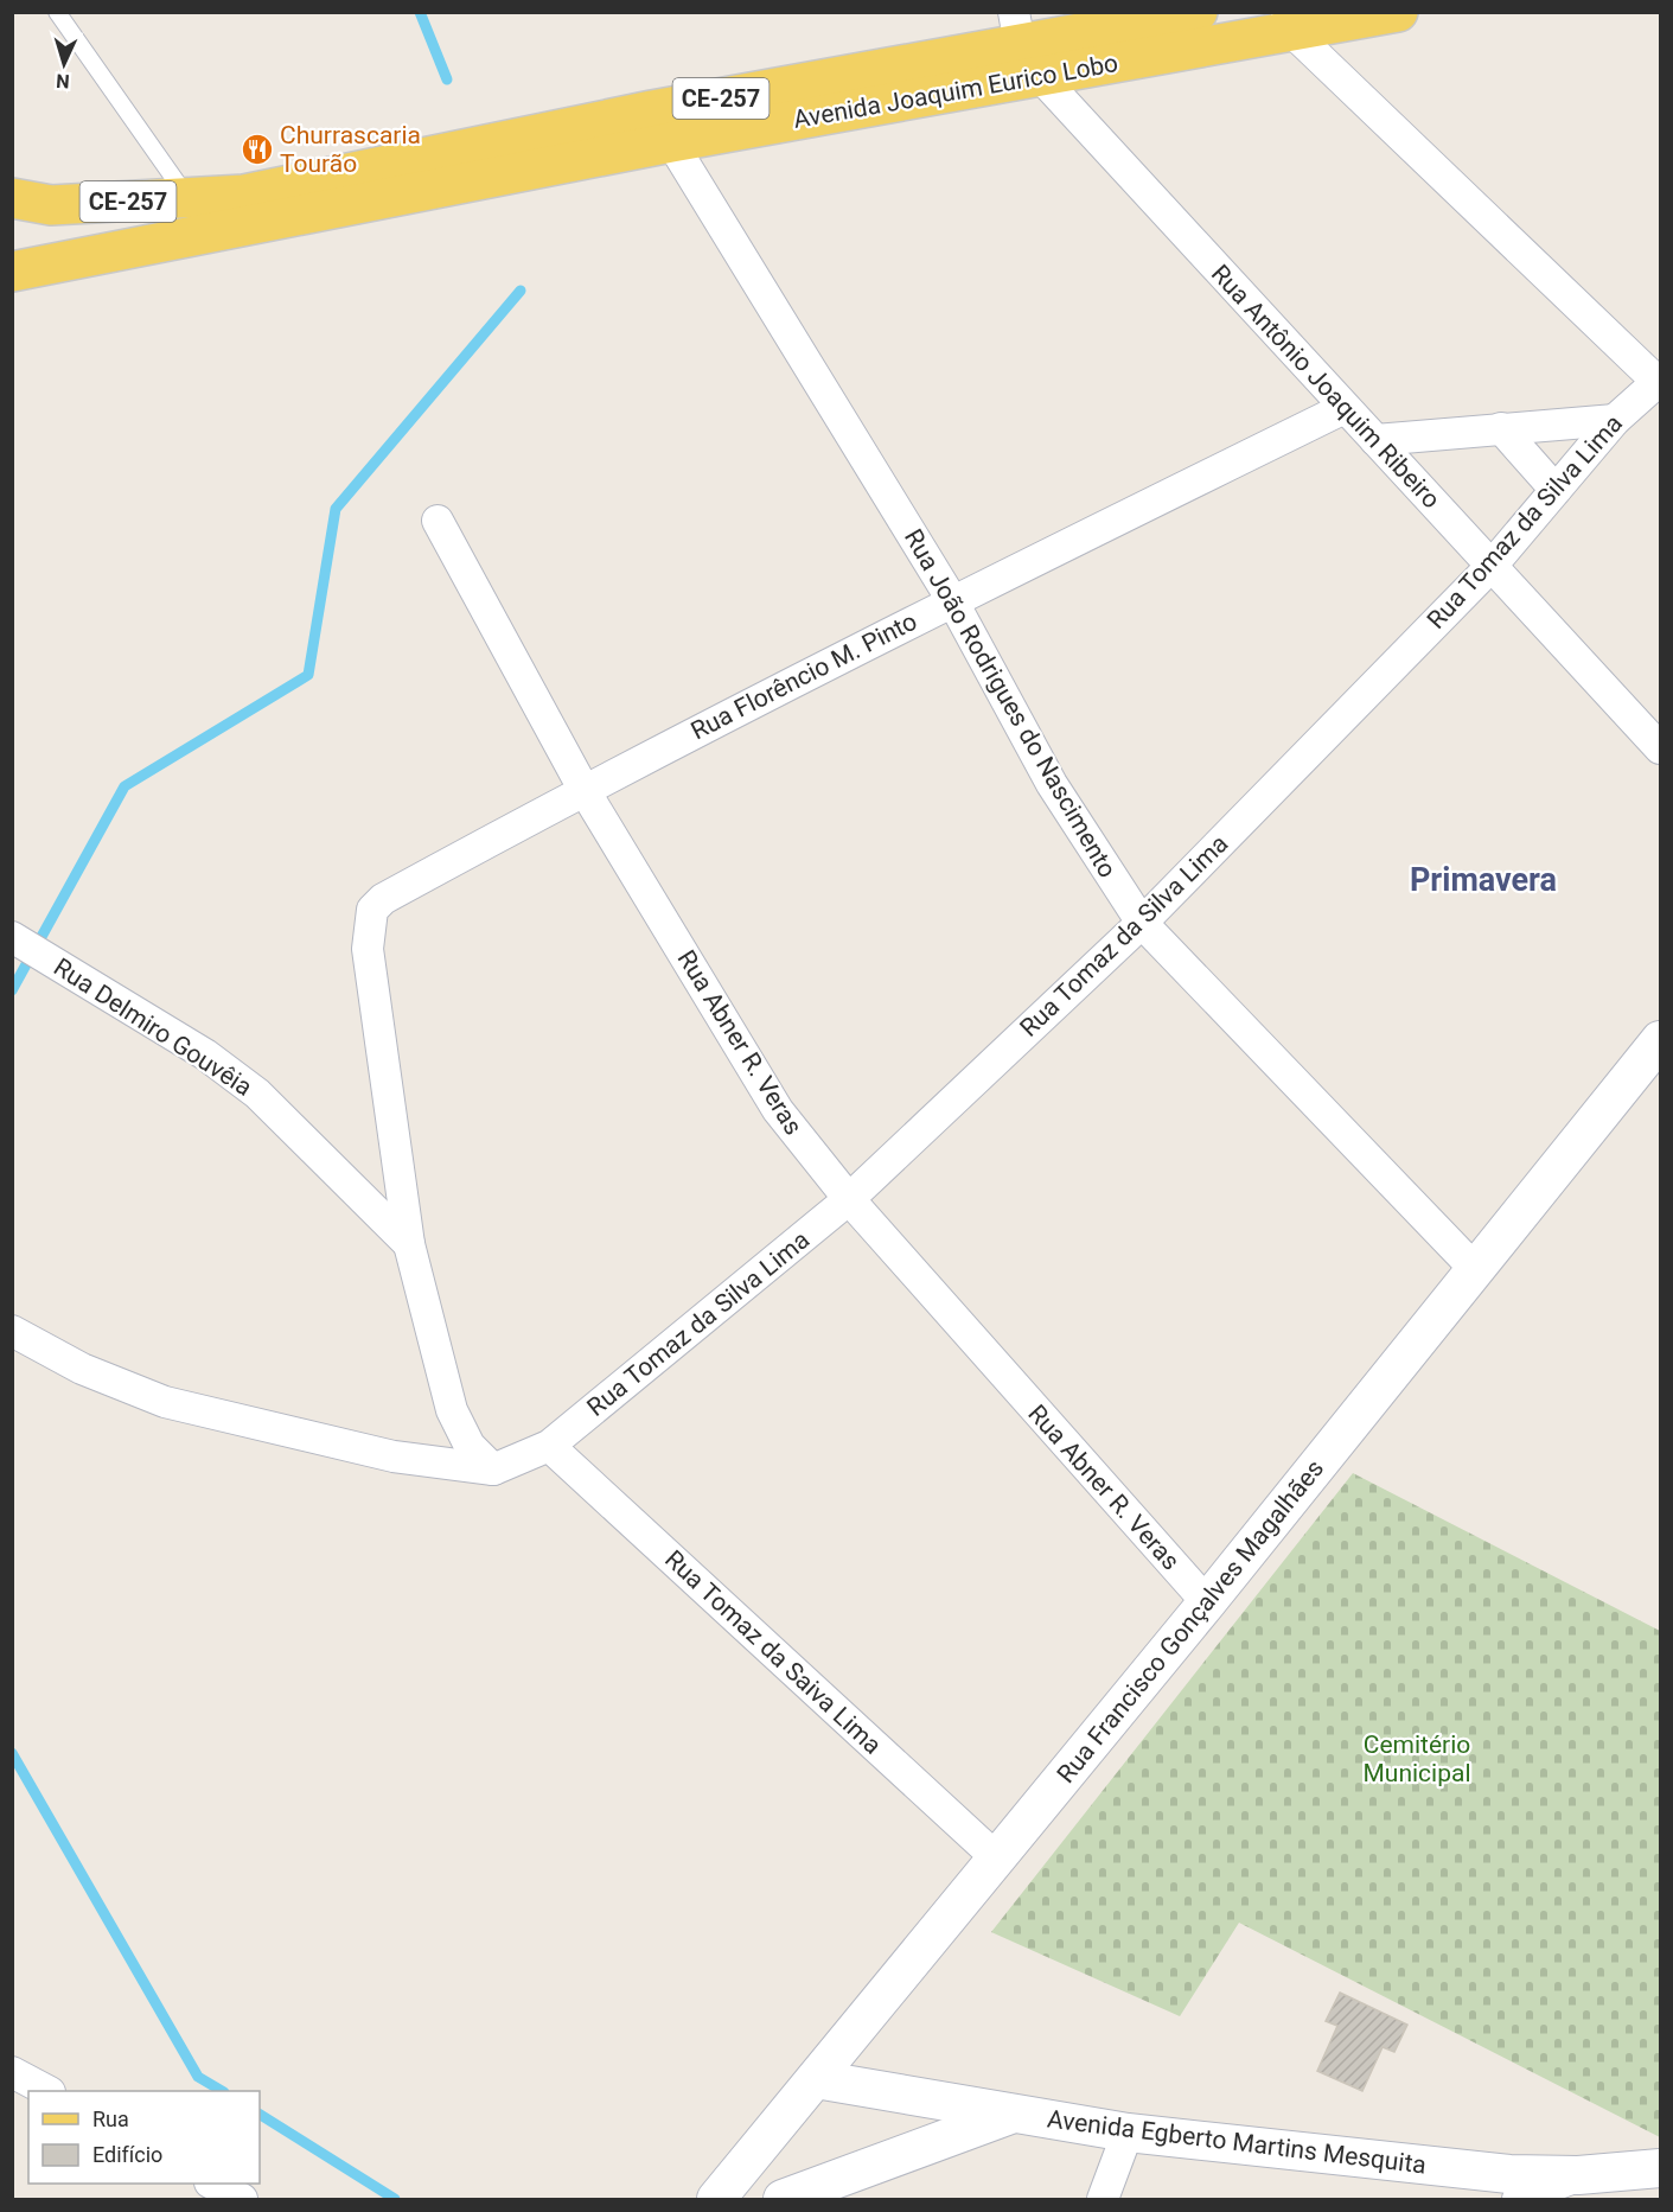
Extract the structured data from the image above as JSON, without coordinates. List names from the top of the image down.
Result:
{
  "streets": {
    "main road": ["Avenida Joaquim Eurico Lobo", "CE-257"],
    "street": [
      "Rua Antônio Joaquim Ribeiro",
      "Rua Tomaz da Silva Lima",
      "Rua Florêncio M. Pinto",
      "Rua João Rodrigues do Nascimento",
      "Rua Delmiro Gouvêia",
      "Rua Abner R. Veras",
      "Rua Francisco Gonçalves Magalhães",
      "Rua Tomaz da Saiva Lima",
      "Avenida Egberto Martins Mesquita"
    ]
  },
  "crossings": [
    ["Avenida Joaquim Eurico Lobo", "Rua Antônio Joaquim Ribeiro"],
    ["Avenida Joaquim Eurico Lobo", "Rua João Rodrigues do Nascimento"],
    ["Rua Antônio Joaquim Ribeiro", "Rua Tomaz da Silva Lima"],
    ["Rua Antônio Joaquim Ribeiro", "Rua Florêncio M. Pinto"],
    ["Rua Tomaz da Silva Lima", "Rua João Rodrigues do Nascimento"],
    ["Rua Tomaz da Silva Lima", "Rua Abner R. Veras"],
    ["Rua Tomaz da Silva Lima", "Rua Tomaz da Saiva Lima"],
    ["Rua Florêncio M. Pinto", "Rua João Rodrigues do Nascimento"],
    ["Rua Florêncio M. Pinto", "Rua Delmiro Gouvêia"],
    ["Rua Florêncio M. Pinto", "Rua Abner R. Veras"],
    ["Rua João Rodrigues do Nascimento", "Rua Francisco Gonçalves Magalhães"],
    ["Rua Abner R. Veras", "Rua Francisco Gonçalves Magalhães"],
    ["Rua Francisco Gonçalves Magalhães", "Rua Tomaz da Saiva Lima"],
    ["Rua Francisco Gonçalves Magalhães", "Avenida Egberto Martins Mesquita"]
  ],
  "districts": ["Primavera"],
  "parks": ["Cemitério Municipal"],
  "places": {
    "restaurant": ["Churrascaria Tourão"]
  },
  "legend": ["Rua", "Edifício"],
  "north": "bottom"
}
